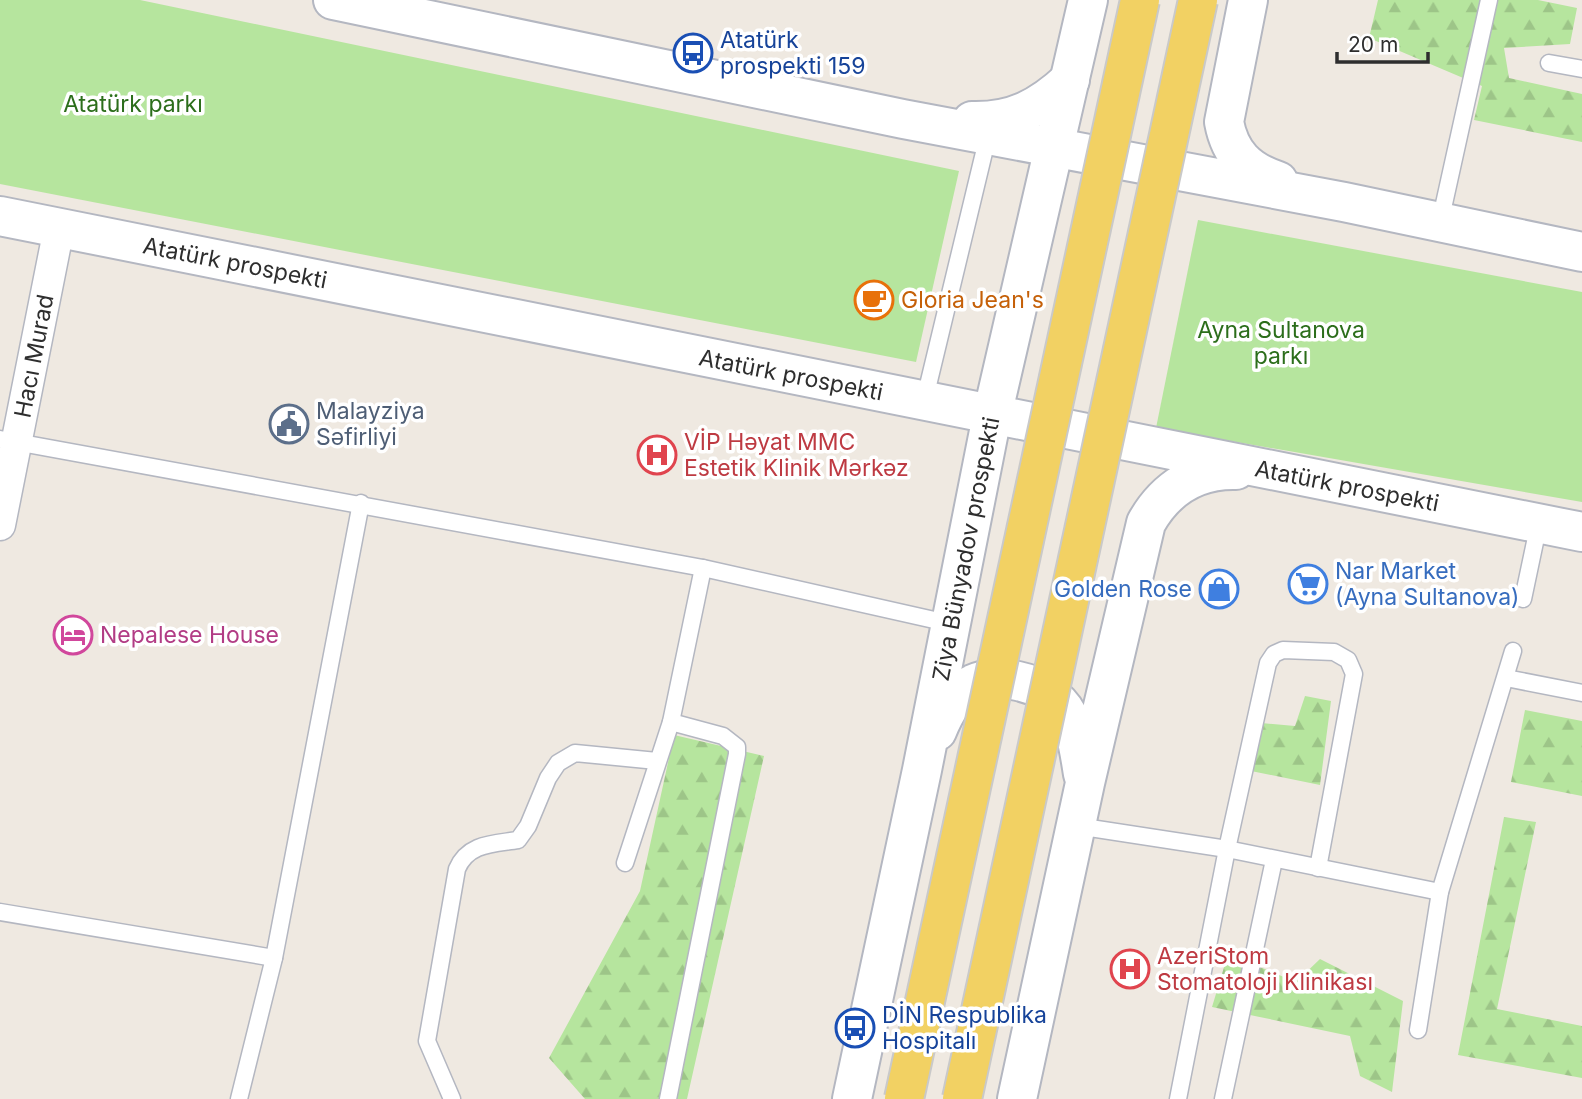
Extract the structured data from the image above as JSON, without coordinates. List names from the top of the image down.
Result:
{
  "streets": {
    "main road": ["Atatürk prospekti", "Ziya Bünyadov prospekti"],
    "street": ["Hacı Murad"]
  },
  "crossings": [
    ["Atatürk prospekti", "Hacı Murad"],
    ["Atatürk prospekti", "Ziya Bünyadov prospekti"]
  ],
  "parks": ["Atatürk parkı", "Ayna Sultanova parkı"],
  "places": {
    "bus stop": ["Atatürk prospekti 159", "DİN Respublika Hospitalı"],
    "cafe": ["Gloria Jean's"],
    "public building": ["Malayziya Səfirliyi"],
    "hospital": ["VİP Həyat MMC Estetik Klinik Mərkəz", "AzeriStom Stomatoloji Klinikası"],
    "supermarket": ["Nar Market (Ayna Sultanova)"],
    "shop": ["Golden Rose"],
    "hotel": ["Nepalese House"]
  },
  "scale_bar": "20 m"
}
